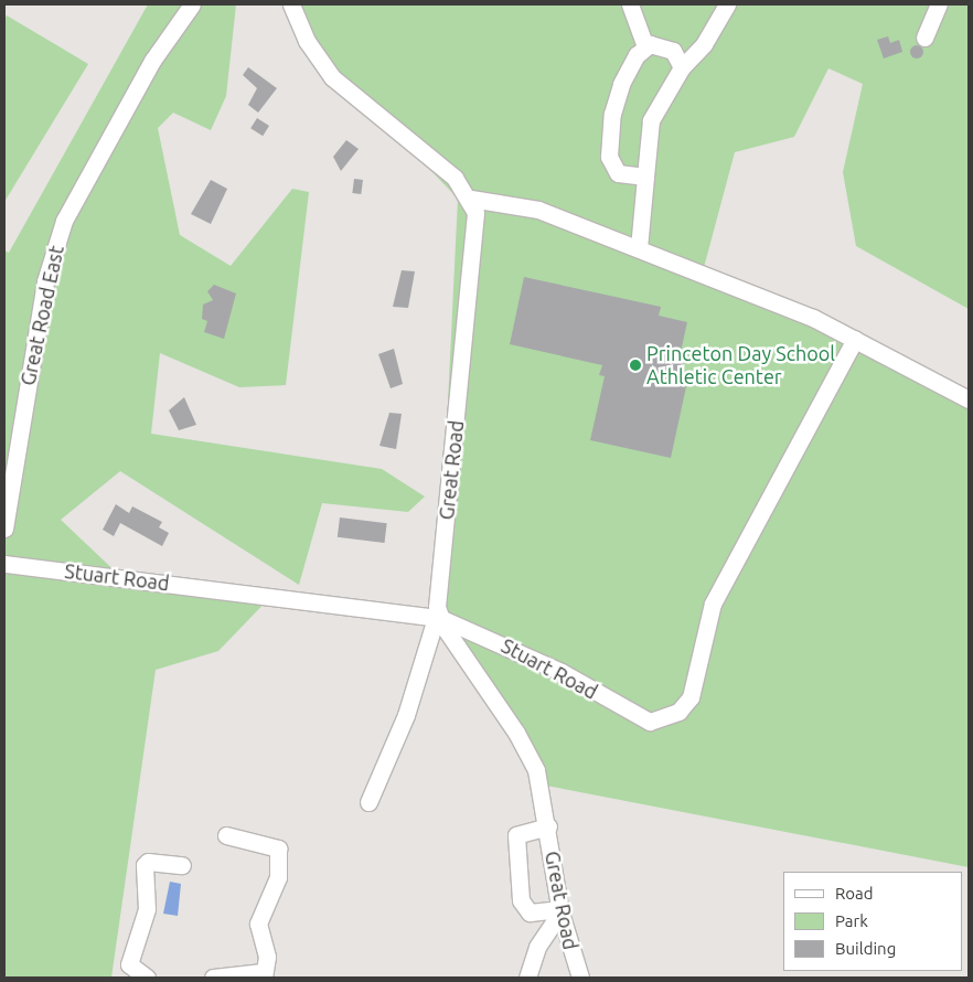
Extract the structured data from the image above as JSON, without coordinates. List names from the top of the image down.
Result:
{
  "streets": {
    "street": ["Great Road East", "Great Road", "Stuart Road"]
  },
  "crossings": [
    ["Great Road", "Stuart Road"]
  ],
  "places": ["Princeton Day School Athletic Center"],
  "legend": ["Road", "Park", "Building"]
}
